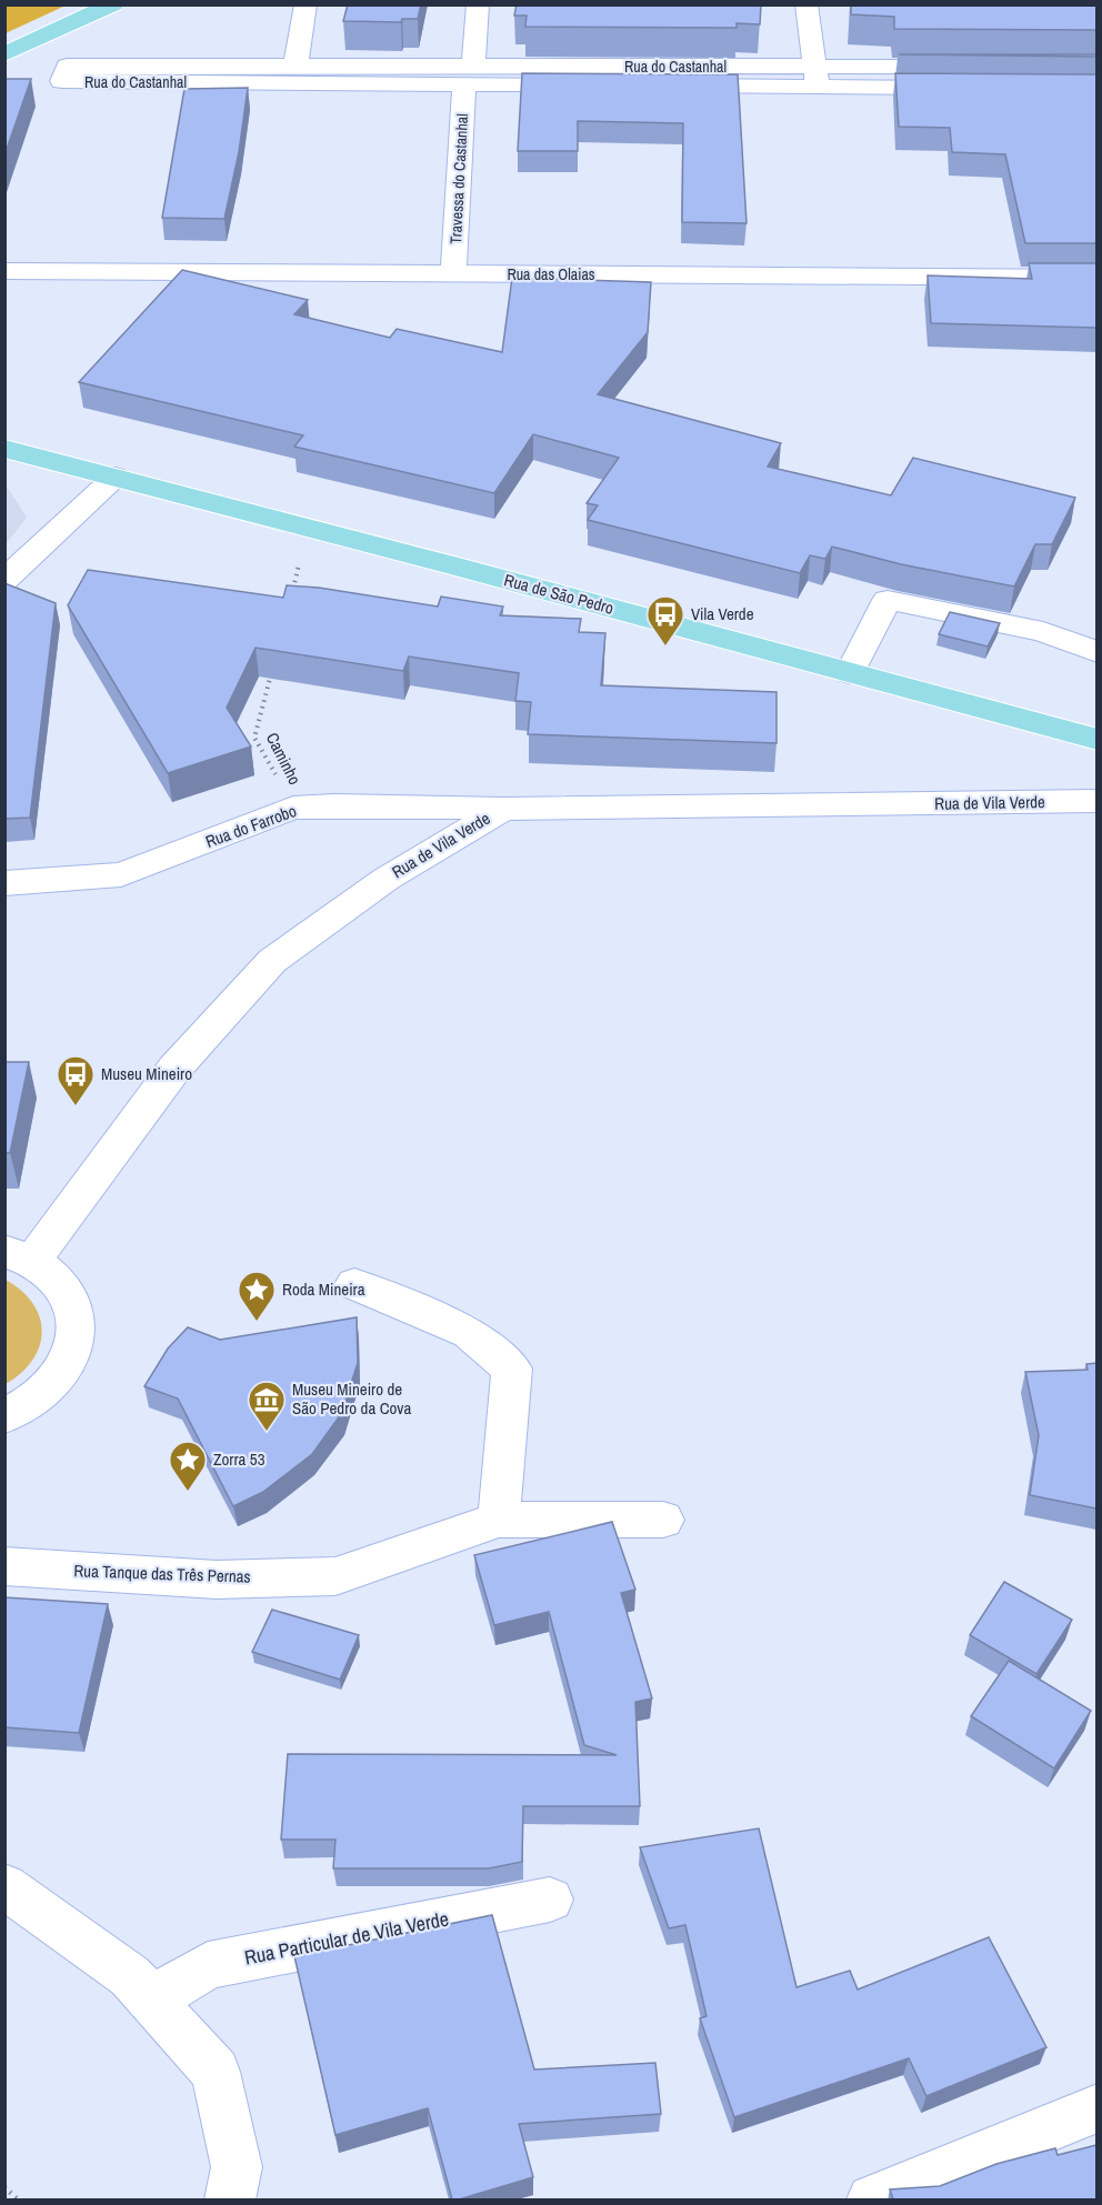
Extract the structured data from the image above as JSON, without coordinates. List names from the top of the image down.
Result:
{
  "streets": {
    "main road": ["Rua de São Pedro"],
    "street": [
      "Rua do Castanhal",
      "Travessa do Castanhal",
      "Rua das Olaias",
      "Rua de Vila Verde",
      "Rua do Farrobo",
      "Rua Tanque das Três Pernas",
      "Rua Particular de Vila Verde"
    ],
    "path": ["Caminho"]
  },
  "crossings": [
    ["Rua do Castanhal", "Travessa do Castanhal"],
    ["Travessa do Castanhal", "Rua das Olaias"],
    ["Caminho", "Rua do Farrobo"],
    ["Rua de Vila Verde", "Rua do Farrobo"]
  ],
  "places": {
    "bus stop": ["Vila Verde", "Museu Mineiro"],
    "place": ["Roda Mineira", "Zorra 53"],
    "museum": ["Museu Mineiro de São Pedro da Cova"]
  }
}
